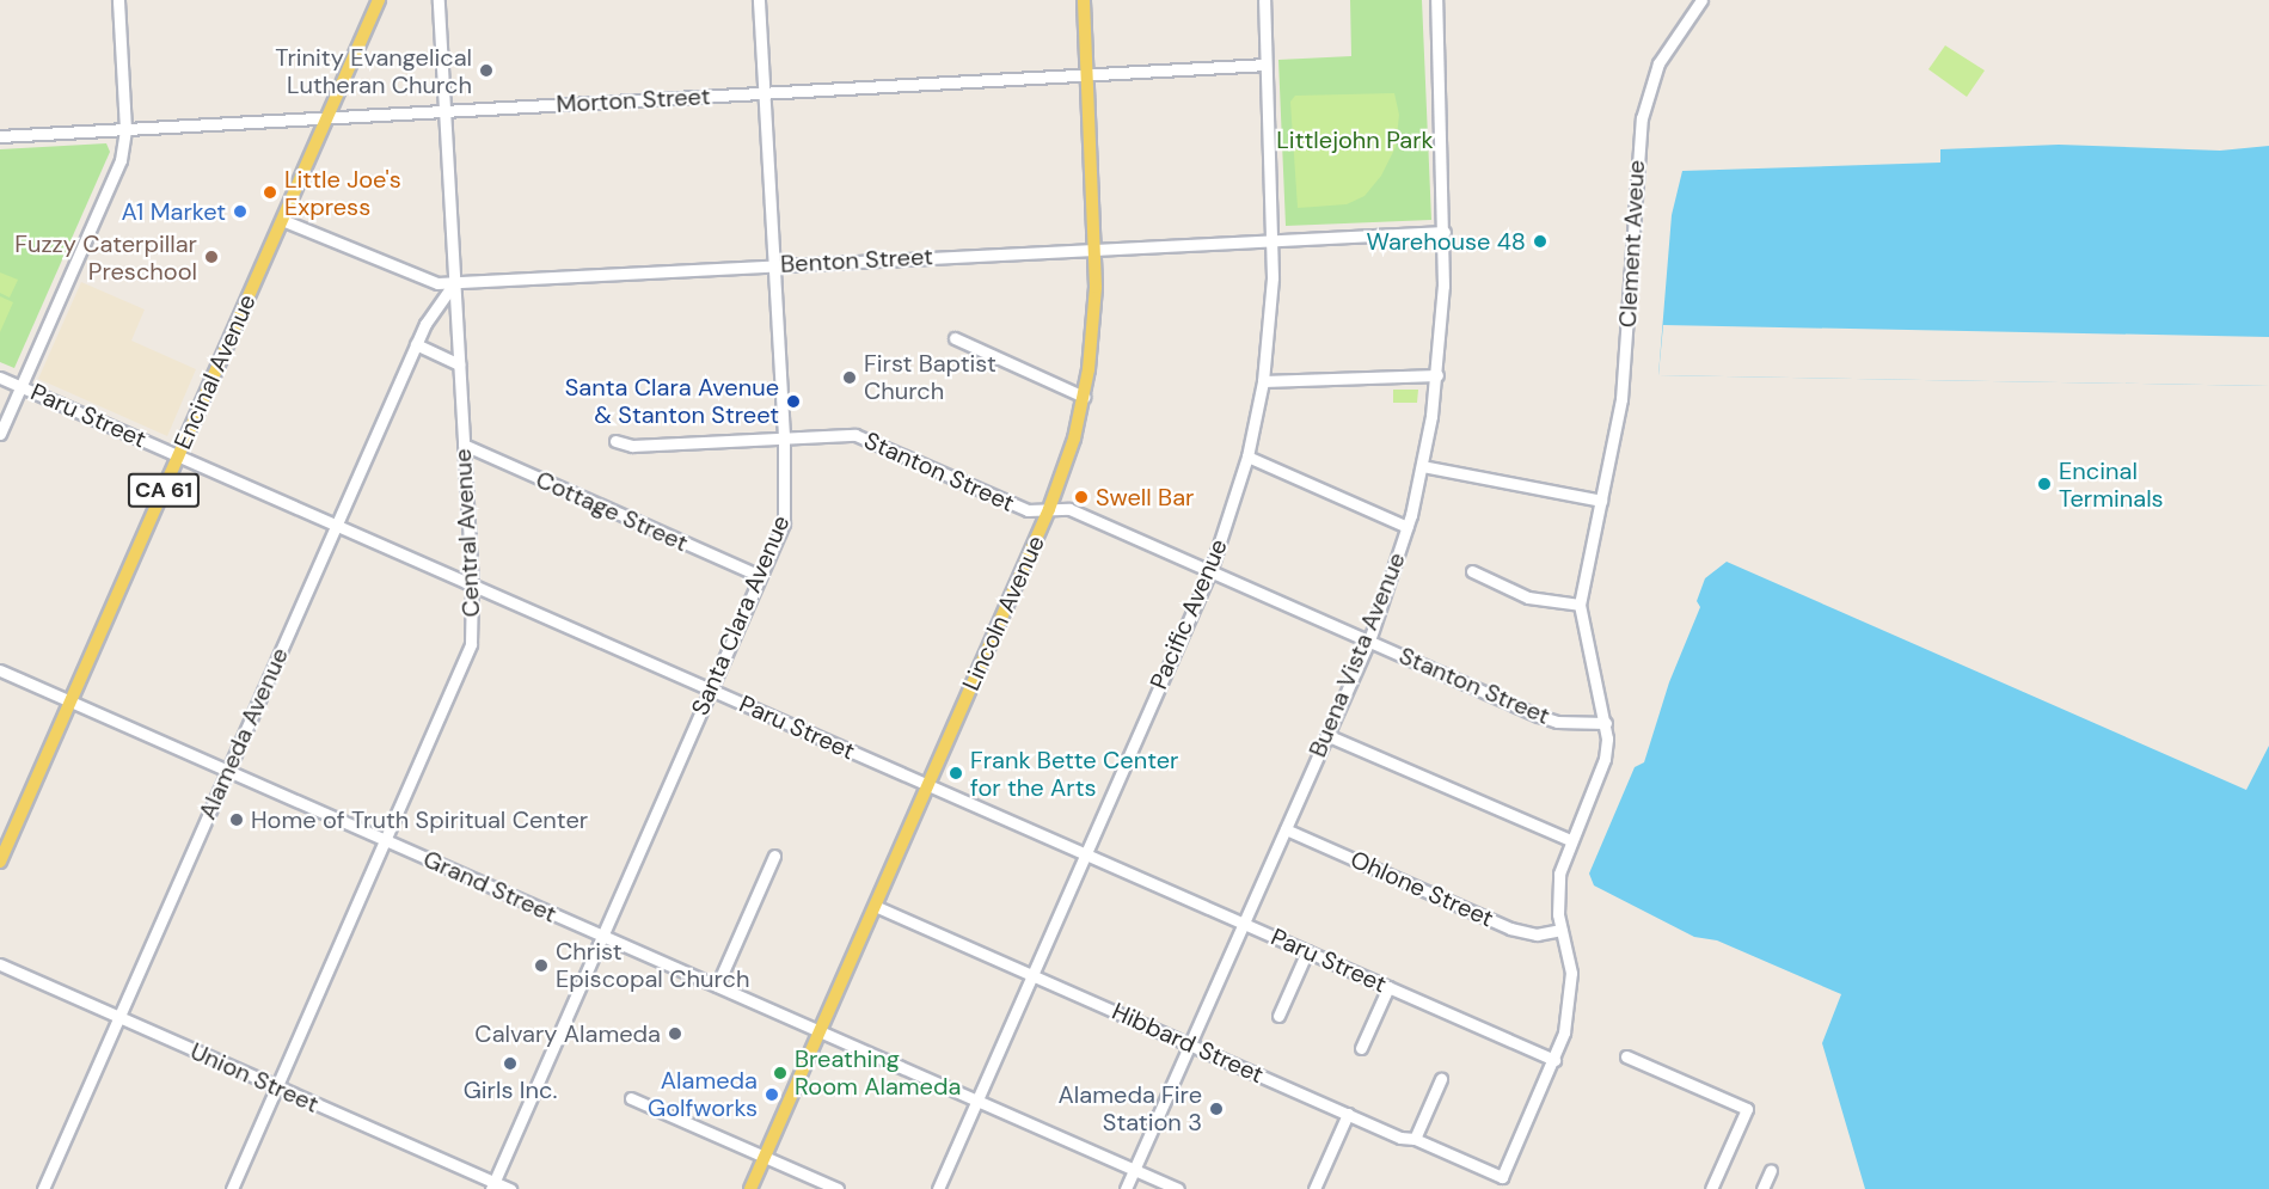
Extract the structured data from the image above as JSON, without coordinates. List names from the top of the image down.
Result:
{
  "streets": {
    "main road": ["Encinal Avenue", "CA 61", "Lincoln Avenue"],
    "street": [
      "Morton Street",
      "Clement Aveue",
      "Benton Street",
      "Paru Street",
      "Stanton Street",
      "Cottage Street",
      "Central Avenue",
      "Pacific Avenue",
      "Santa Clara Avenue",
      "Buena Vista Avenue",
      "Alameda Avenue",
      "Grand Street",
      "Ohlone Street",
      "Hibbard Street",
      "Union Street"
    ]
  },
  "crossings": [
    ["Morton Street", "Encinal Avenue"],
    ["Morton Street", "Central Avenue"],
    ["Morton Street", "Lincoln Avenue"],
    ["Morton Street", "Pacific Avenue"],
    ["Morton Street", "Santa Clara Avenue"],
    ["Clement Aveue", "Paru Street"],
    ["Clement Aveue", "Stanton Street"],
    ["Clement Aveue", "Ohlone Street"],
    ["Clement Aveue", "Hibbard Street"],
    ["Benton Street", "Encinal Avenue"],
    ["Benton Street", "Central Avenue"],
    ["Benton Street", "Lincoln Avenue"],
    ["Benton Street", "Pacific Avenue"],
    ["Benton Street", "Santa Clara Avenue"],
    ["Benton Street", "Buena Vista Avenue"],
    ["Benton Street", "Alameda Avenue"],
    ["Encinal Avenue", "Paru Street"],
    ["Encinal Avenue", "Grand Street"],
    ["Paru Street", "Central Avenue"],
    ["Paru Street", "Lincoln Avenue"],
    ["Paru Street", "Pacific Avenue"],
    ["Paru Street", "Santa Clara Avenue"],
    ["Paru Street", "Buena Vista Avenue"],
    ["Paru Street", "Alameda Avenue"],
    ["Stanton Street", "Lincoln Avenue"],
    ["Stanton Street", "Pacific Avenue"],
    ["Stanton Street", "Santa Clara Avenue"],
    ["Stanton Street", "Buena Vista Avenue"],
    ["Cottage Street", "Central Avenue"],
    ["Cottage Street", "Santa Clara Avenue"],
    ["Central Avenue", "Alameda Avenue"],
    ["Central Avenue", "Grand Street"],
    ["Central Avenue", "Union Street"],
    ["Lincoln Avenue", "Grand Street"],
    ["Lincoln Avenue", "Hibbard Street"],
    ["Pacific Avenue", "Grand Street"],
    ["Pacific Avenue", "Hibbard Street"],
    ["Santa Clara Avenue", "Grand Street"],
    ["Santa Clara Avenue", "Union Street"],
    ["Buena Vista Avenue", "Grand Street"],
    ["Buena Vista Avenue", "Ohlone Street"],
    ["Buena Vista Avenue", "Hibbard Street"],
    ["Alameda Avenue", "Grand Street"],
    ["Alameda Avenue", "Union Street"]
  ],
  "parks": ["Littlejohn Park"],
  "places": [
    "Trinity Evangelical Lutheran Church",
    "Little Joe's Express",
    "A1 Market",
    "Warehouse 48",
    "Fuzzy Caterpillar Preschool",
    "First Baptist Church",
    "Santa Clara Avenue & Stanton Street",
    "Encinal Terminals",
    "Swell Bar",
    "Frank Bette Center for the Arts",
    "Home of Truth Spiritual Center",
    "Christ Episcopal Church",
    "Calvary Alameda",
    "Girls Inc.",
    "Breathing Room Alameda",
    "Alameda Golfworks",
    "Alameda Fire Station 3"
  ]
}
